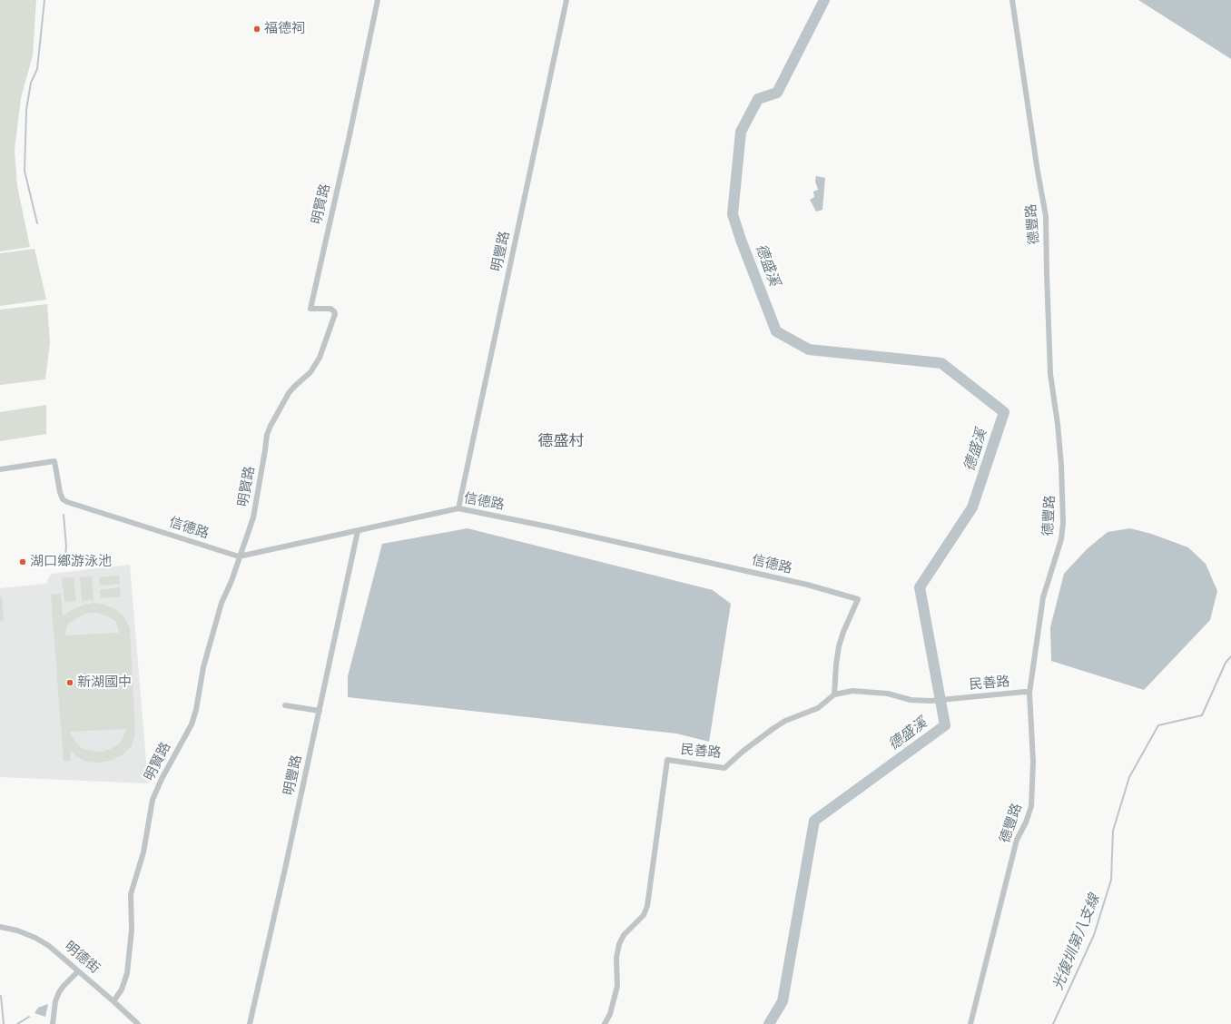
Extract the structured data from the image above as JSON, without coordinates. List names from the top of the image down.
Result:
{
  "streets": {
    "street": [
      "明賢路",
      "德豐路",
      "明豐路",
      "信德路",
      "民善路",
      "明德街"
    ]
  },
  "crossings": [
    ["明賢路", "信德路"],
    ["明賢路", "明德街"],
    ["德豐路", "民善路"],
    ["明豐路", "信德路"],
    ["信德路", "民善路"]
  ],
  "districts": ["德盛村"],
  "water": ["德盛溪", "光復圳第八支線"],
  "places": ["福德祠", "湖口鄉游泳池", "新湖國中"]
}
